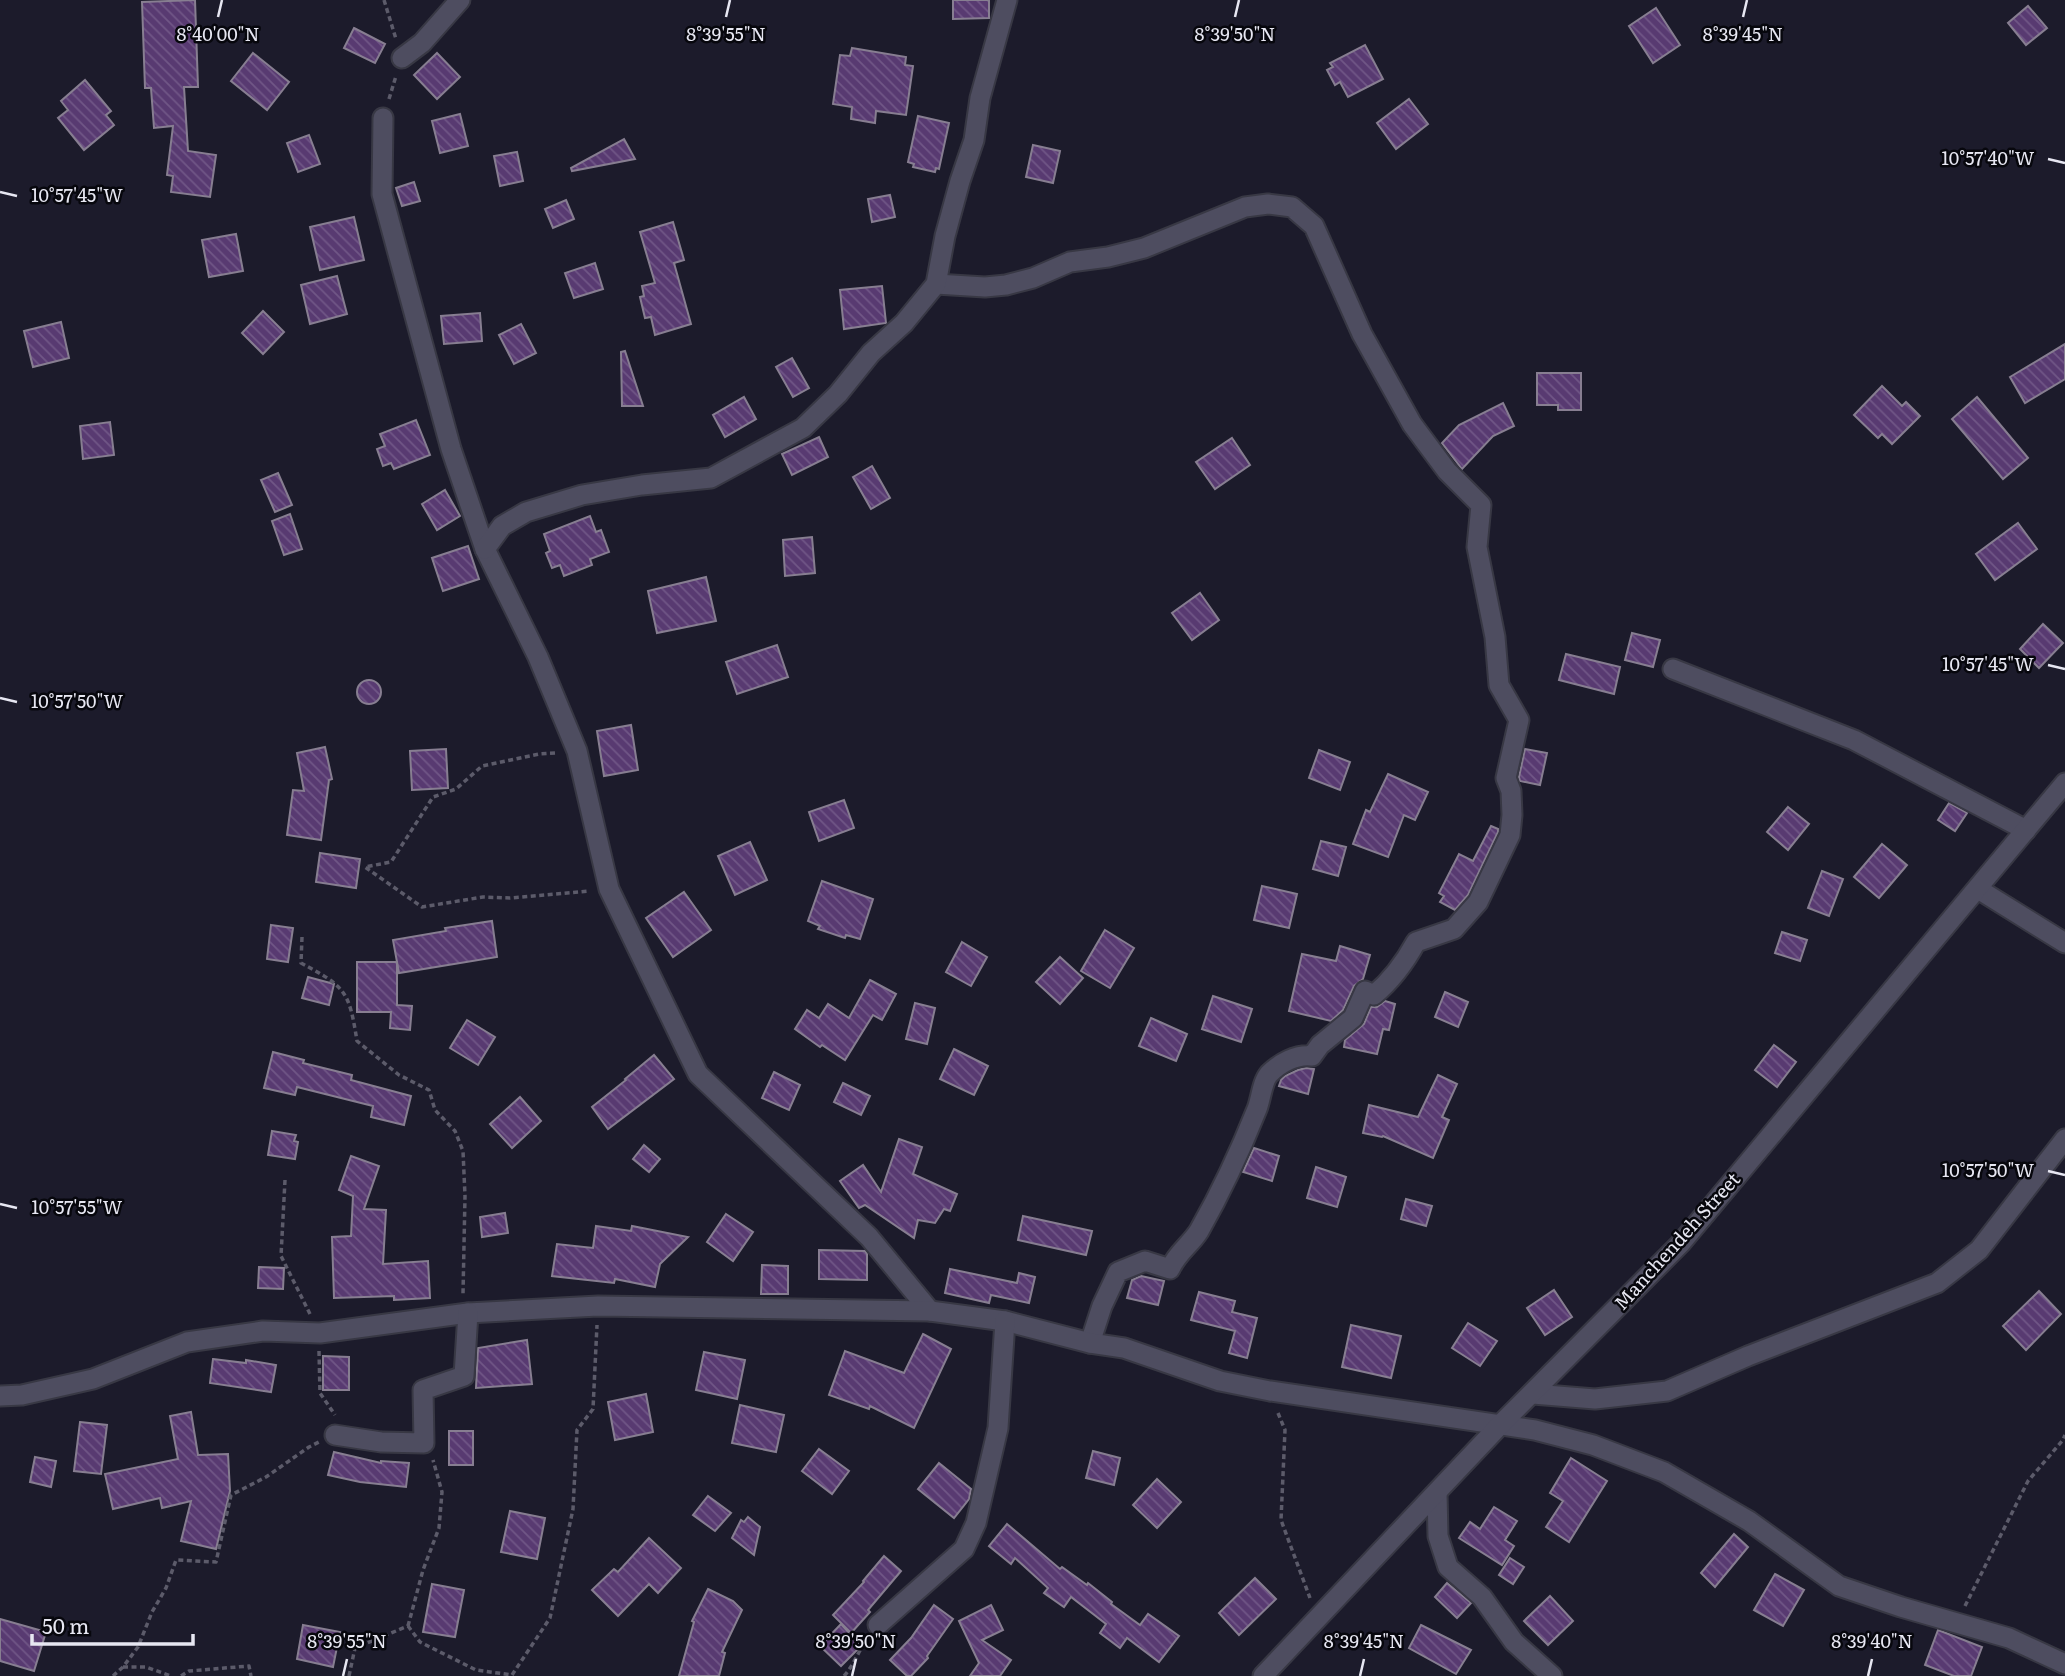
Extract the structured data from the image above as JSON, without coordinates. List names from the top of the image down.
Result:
{
  "streets": {
    "street": ["Manchendeh Street"]
  },
  "scale_bar": "50 m",
  "coordinates": [
    "8°40'00\"N",
    "8°39'55\"N",
    "8°39'50\"N",
    "8°39'45\"N",
    "10°57'40\"W",
    "10°57'45\"W",
    "10°57'50\"W",
    "10°57'55\"W",
    "8°39'40\"N"
  ]
}
